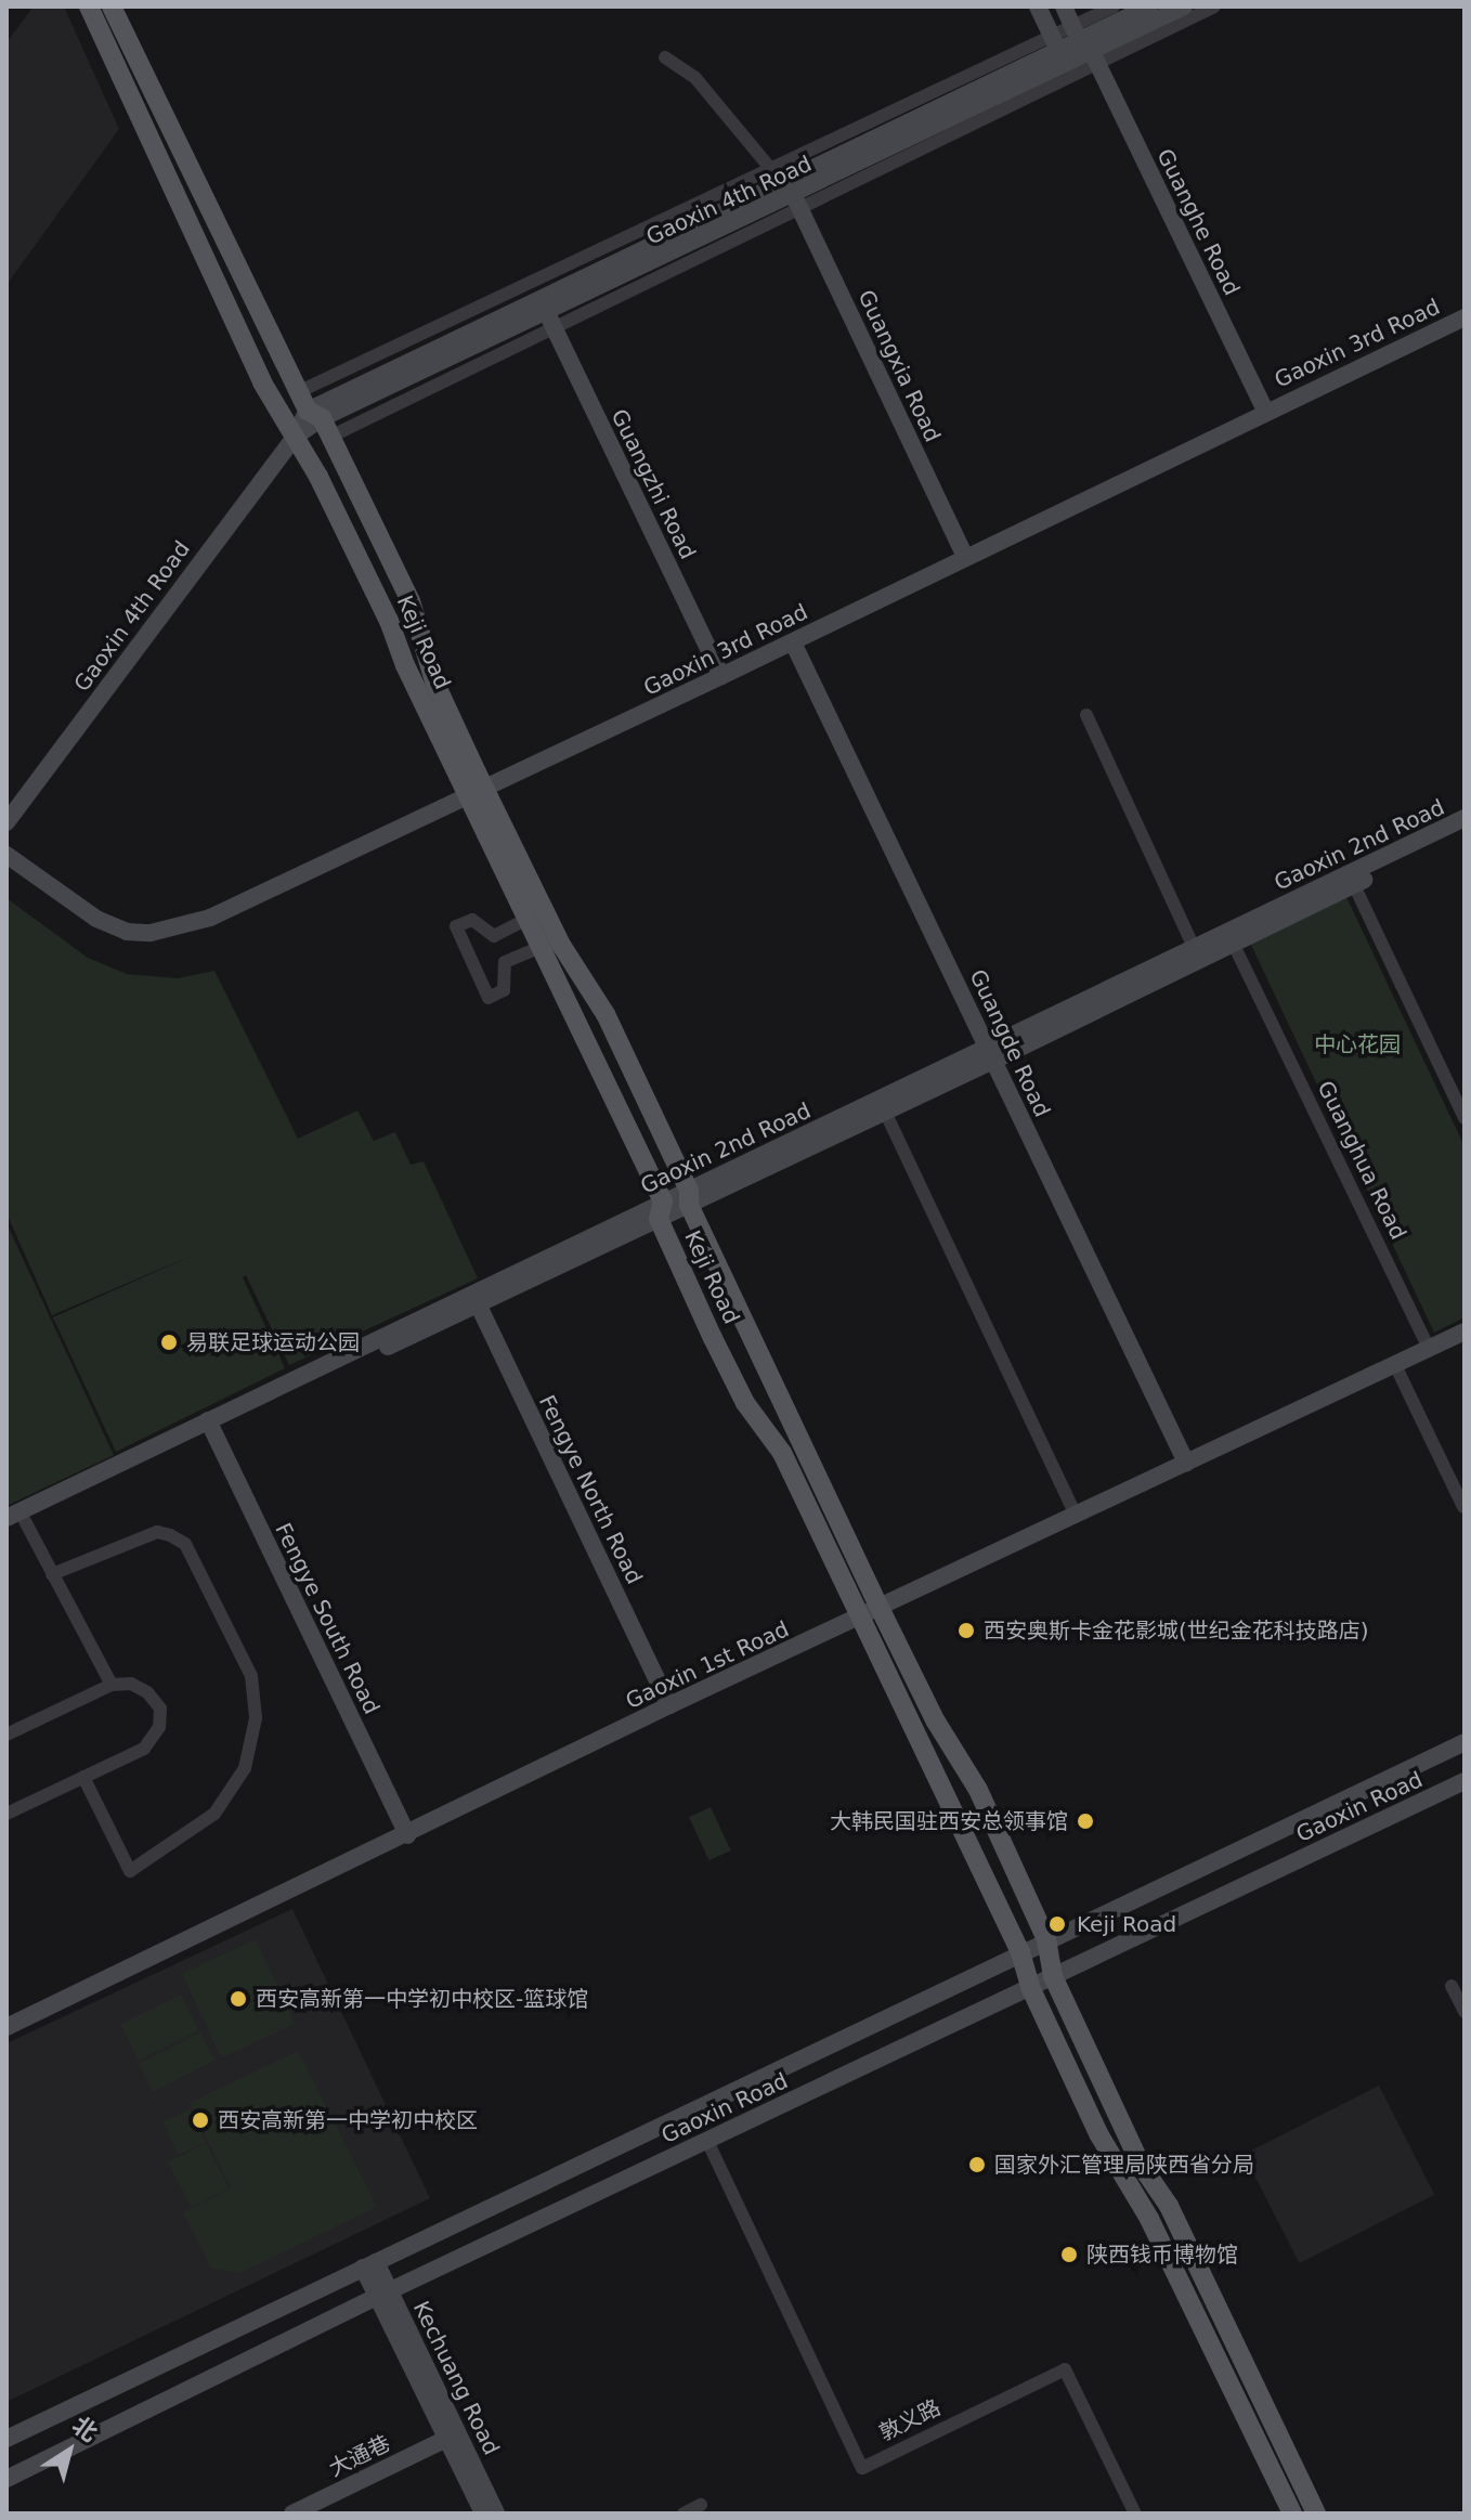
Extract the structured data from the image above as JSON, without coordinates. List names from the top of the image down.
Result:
{
  "streets": {
    "main road": ["Keji Road"],
    "street": [
      "Gaoxin 4th Road",
      "Guanghe Road",
      "Gaoxin 3rd Road",
      "Guangxia Road",
      "Guangzhi Road",
      "Gaoxin 2nd Road",
      "Guangde Road",
      "Guanghua Road",
      "Fengye North Road",
      "Fengye South Road",
      "Gaoxin 1st Road",
      "Gaoxin Road",
      "Kechuang Road",
      "敦义路",
      "大通巷"
    ]
  },
  "crossings": [
    ["Gaoxin 4th Road", "Guanghe Road"],
    ["Gaoxin 4th Road", "Guangxia Road"],
    ["Gaoxin 4th Road", "Guangzhi Road"],
    ["Gaoxin 4th Road", "Keji Road"],
    ["Guanghe Road", "Gaoxin 3rd Road"],
    ["Gaoxin 3rd Road", "Guangxia Road"],
    ["Gaoxin 3rd Road", "Guangzhi Road"],
    ["Gaoxin 3rd Road", "Keji Road"],
    ["Gaoxin 3rd Road", "Guangde Road"],
    ["Keji Road", "Gaoxin 2nd Road"],
    ["Keji Road", "Gaoxin 1st Road"],
    ["Keji Road", "Gaoxin Road"],
    ["Gaoxin 2nd Road", "Guangde Road"],
    ["Gaoxin 2nd Road", "Guanghua Road"],
    ["Gaoxin 2nd Road", "Fengye North Road"],
    ["Gaoxin 2nd Road", "Fengye South Road"],
    ["Guangde Road", "Gaoxin 1st Road"],
    ["Guanghua Road", "Gaoxin 1st Road"],
    ["Fengye North Road", "Gaoxin 1st Road"],
    ["Fengye South Road", "Gaoxin 1st Road"],
    ["Gaoxin Road", "Kechuang Road"],
    ["Gaoxin Road", "敦义路"],
    ["Kechuang Road", "大通巷"]
  ],
  "parks": ["中心花园"],
  "places": [
    "易联足球运动公园",
    "西安奥斯卡金花影城(世纪金花科技路店)",
    "大韩民国驻西安总领事馆",
    "Keji Road",
    "西安高新第一中学初中校区-篮球馆",
    "西安高新第一中学初中校区",
    "国家外汇管理局陕西省分局",
    "陕西钱币博物馆"
  ],
  "north": "top right"
}
